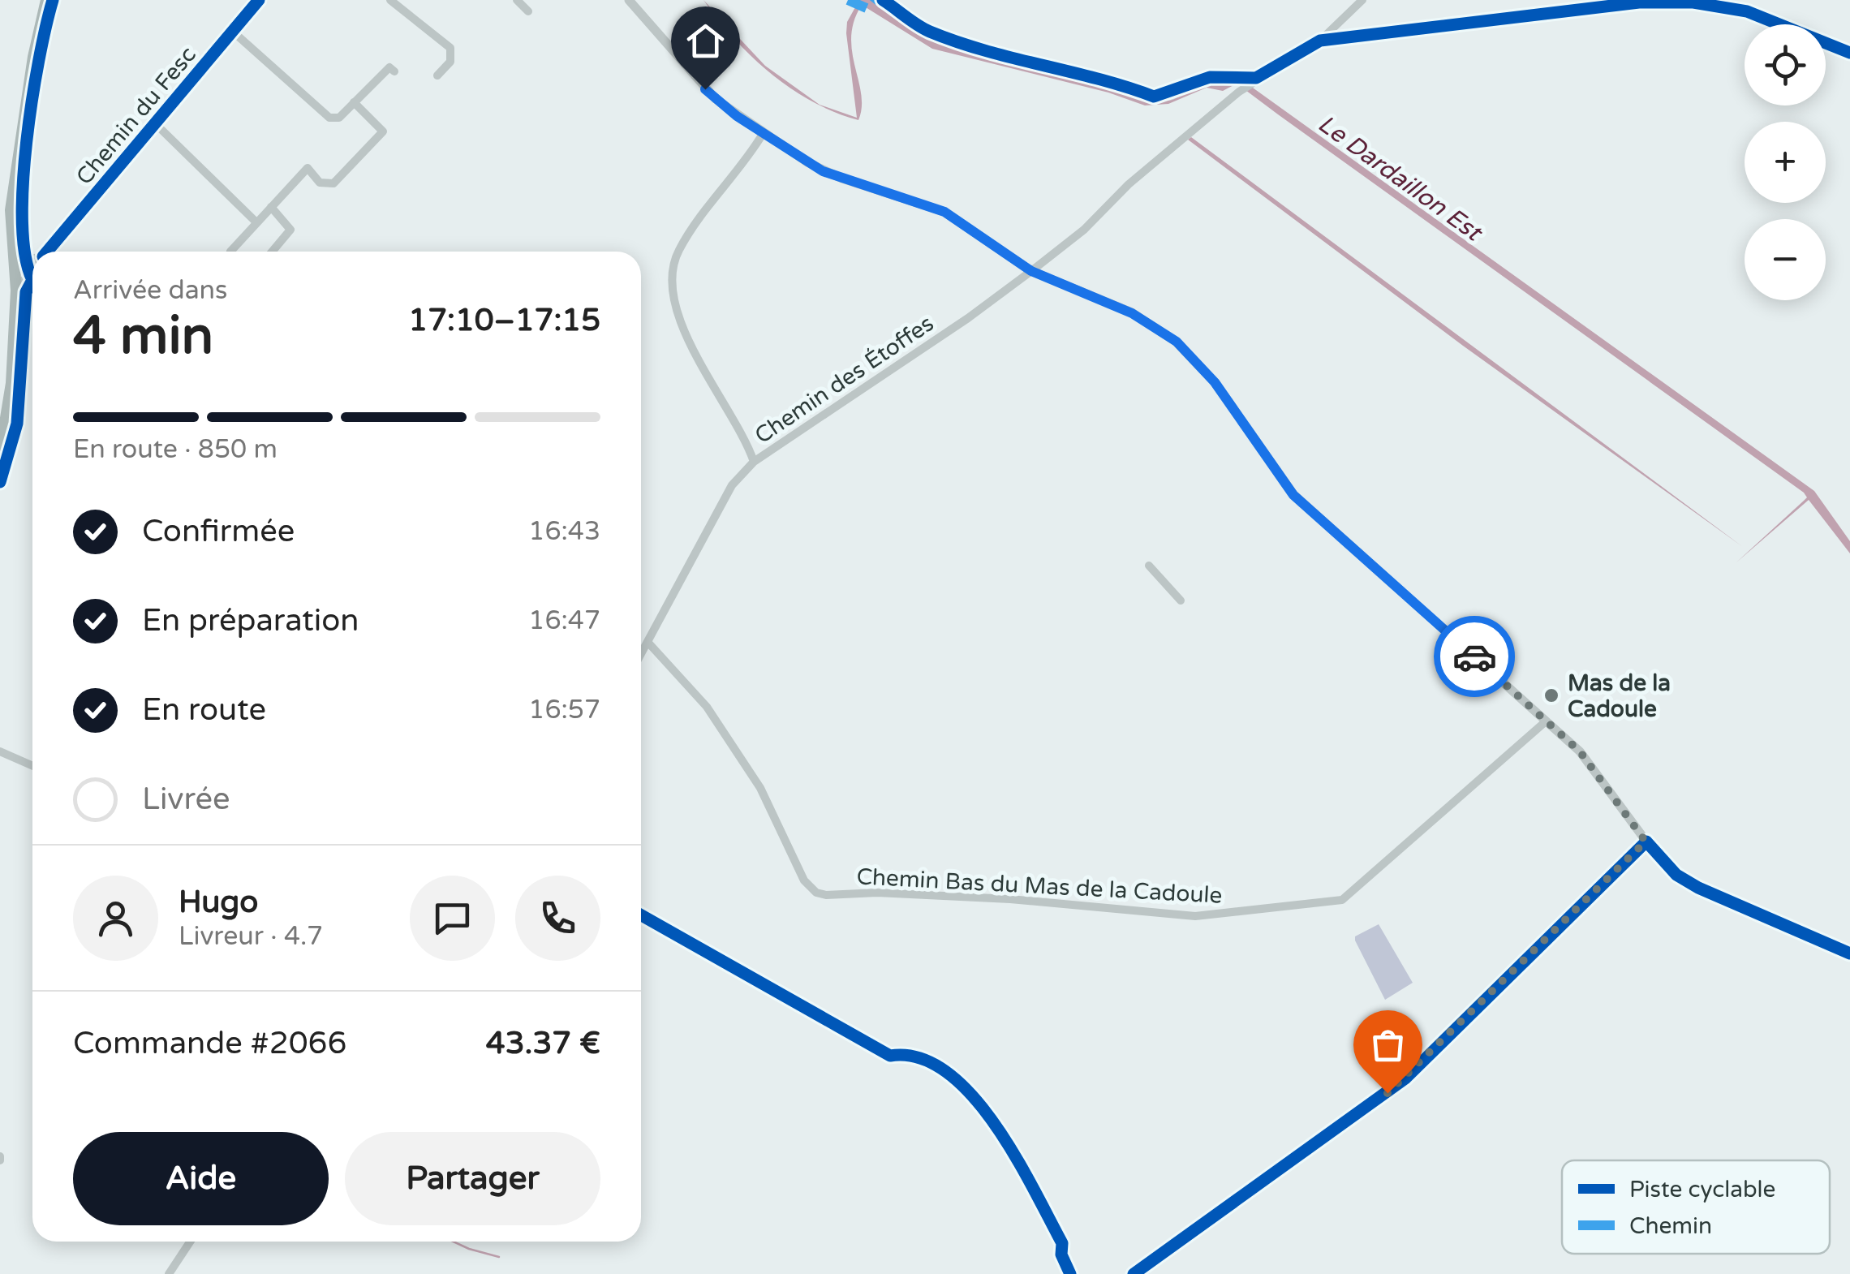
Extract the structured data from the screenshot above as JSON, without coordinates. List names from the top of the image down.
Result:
{
  "streets": {
    "street": ["Chemin du Fesc", "Chemin des Étoffes", "Chemin Bas du Mas de la Cadoule"]
  },
  "crossings": [
    ["Chemin des Étoffes", "Chemin Bas du Mas de la Cadoule"]
  ],
  "water": ["Le Dardaillon Est"],
  "places": ["Mas de la Cadoule"],
  "legend": ["Piste cyclable", "Chemin"],
  "page": {
    "map_buttons": ["+", "−"],
    "heading": ["4 min", "Arrivée dans", "17:10–17:15"],
    "panel": [
      "Hugo",
      "Livreur · 4.7",
      "Commande #2066",
      "43.37 €"
    ],
    "bar": "En route · 850 m",
    "list": [
      ["Confirmée", "16:43"],
      ["En préparation", "16:47"],
      ["En route", "16:57"],
      "Livrée"
    ],
    "buttons": ["Aide", "Partager"]
  }
}
